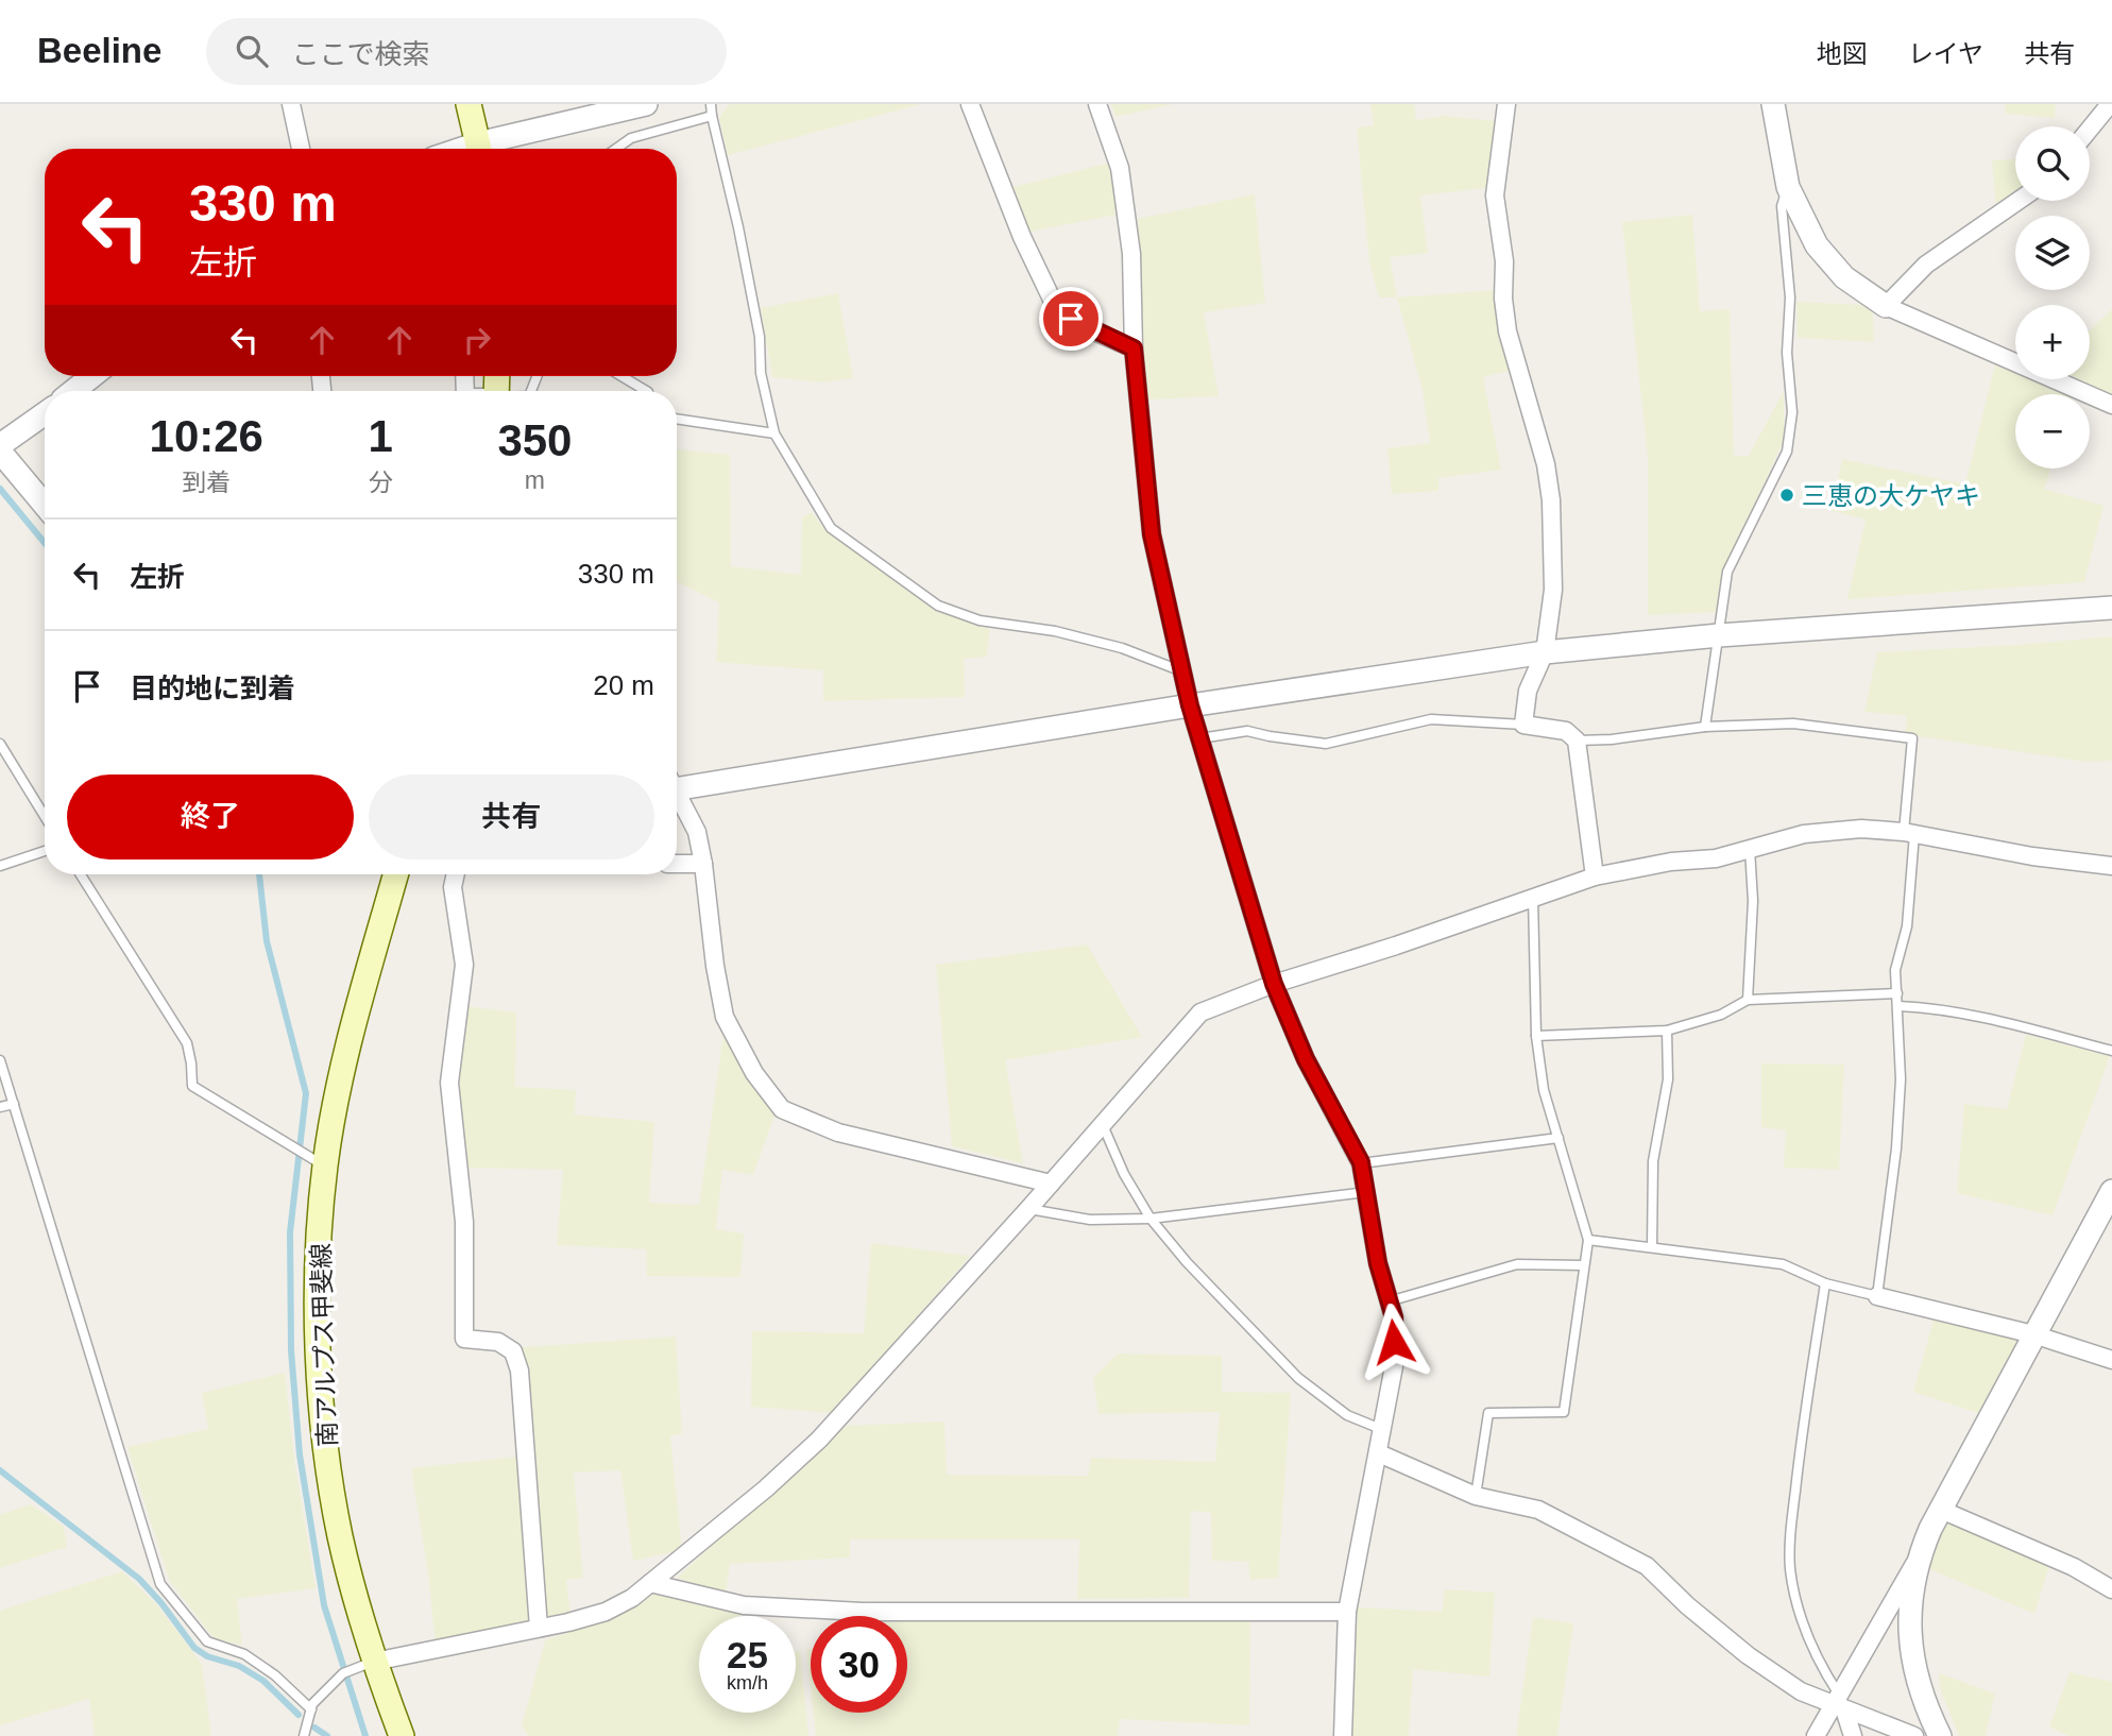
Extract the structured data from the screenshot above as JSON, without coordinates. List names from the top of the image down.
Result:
{
  "streets": {
    "main road": ["南アルプス甲斐線"]
  },
  "places": ["三恵の大ケヤキ"],
  "page": {
    "header": "Beeline",
    "search": "ここで検索",
    "nav": ["地図", "レイヤ", "共有"],
    "map_buttons": ["+", "−"],
    "turn": ["330 m", "左折"],
    "eta": [
      "10:26",
      "到着",
      "1",
      "分",
      "350",
      "m"
    ],
    "list": [
      {
        "name": "左折",
        "value": "330 m"
      },
      {
        "name": "目的地に到着",
        "value": "20 m"
      }
    ],
    "buttons": ["終了", "共有"],
    "speed": "25 km/h",
    "limit": "30"
  }
}
